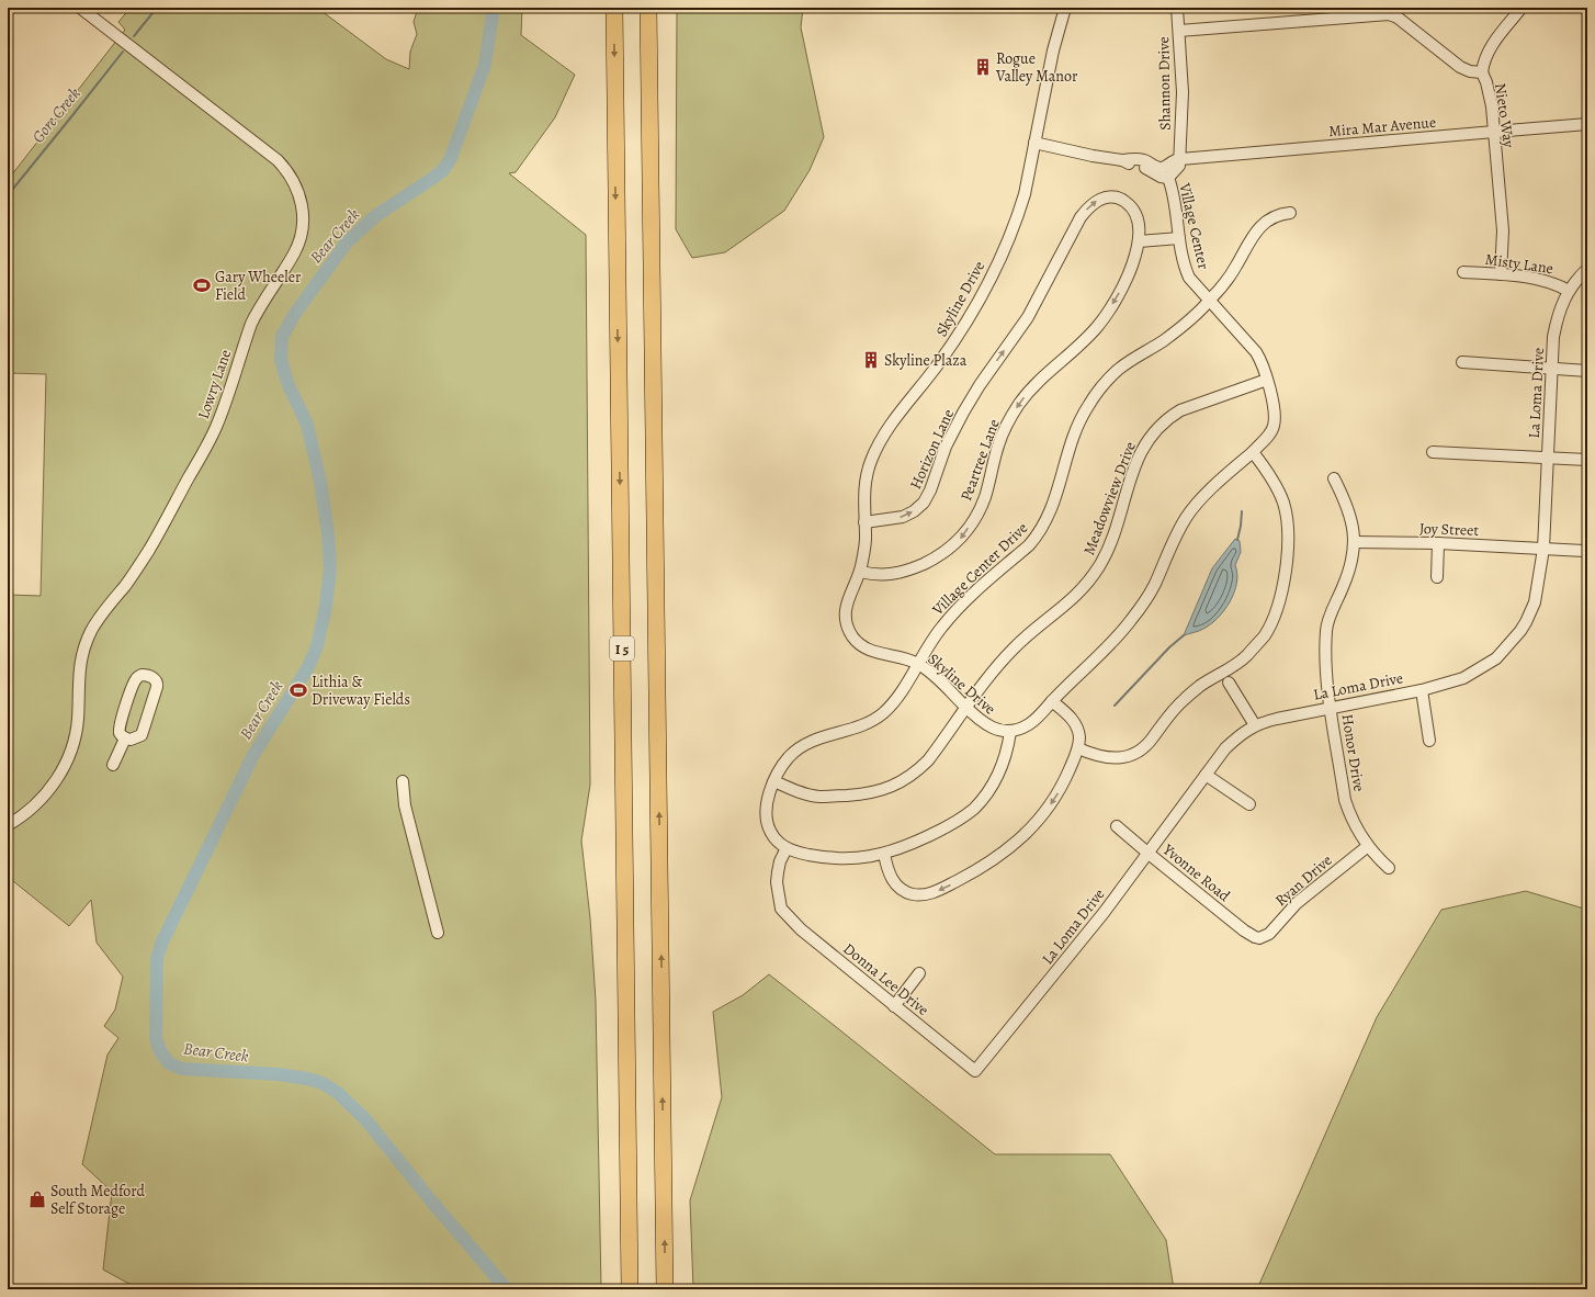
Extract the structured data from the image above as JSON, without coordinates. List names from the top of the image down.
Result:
{
  "streets": {
    "highway": ["I 5"],
    "street": [
      "Shannon Drive",
      "Nieto Way",
      "Mira Mar Avenue",
      "Village Center",
      "Misty Lane",
      "Skyline Drive",
      "Lowry Lane",
      "La Loma Drive",
      "Horizon Lane",
      "Peartree Lane",
      "Meadowview Drive",
      "Joy Street",
      "Village Center Drive",
      "Honor Drive",
      "Yvonne Road",
      "Ryan Drive",
      "Donna Lee Drive"
    ]
  },
  "crossings": [
    ["Shannon Drive", "Nieto Way"],
    ["Shannon Drive", "Mira Mar Avenue"],
    ["Nieto Way", "Mira Mar Avenue"],
    ["Nieto Way", "Misty Lane"],
    ["Mira Mar Avenue", "Village Center"],
    ["Mira Mar Avenue", "Skyline Drive"],
    ["Village Center", "Village Center Drive"],
    ["Misty Lane", "La Loma Drive"],
    ["Skyline Drive", "Horizon Lane"],
    ["Skyline Drive", "Peartree Lane"],
    ["Skyline Drive", "Meadowview Drive"],
    ["Skyline Drive", "Village Center Drive"],
    ["La Loma Drive", "Joy Street"],
    ["La Loma Drive", "Honor Drive"],
    ["La Loma Drive", "Yvonne Road"],
    ["La Loma Drive", "Donna Lee Drive"],
    ["Horizon Lane", "Peartree Lane"],
    ["Meadowview Drive", "Village Center Drive"],
    ["Joy Street", "Honor Drive"],
    ["Village Center Drive", "Donna Lee Drive"],
    ["Honor Drive", "Ryan Drive"],
    ["Yvonne Road", "Ryan Drive"]
  ],
  "one_way": ["Horizon Lane"],
  "water": ["Gore Creek", "Bear Creek"],
  "places": {
    "building": ["Rogue Valley Manor", "Skyline Plaza"],
    "sports": ["Gary Wheeler Field", "Lithia & Driveway Fields"],
    "shop": ["South Medford Self Storage"]
  }
}
